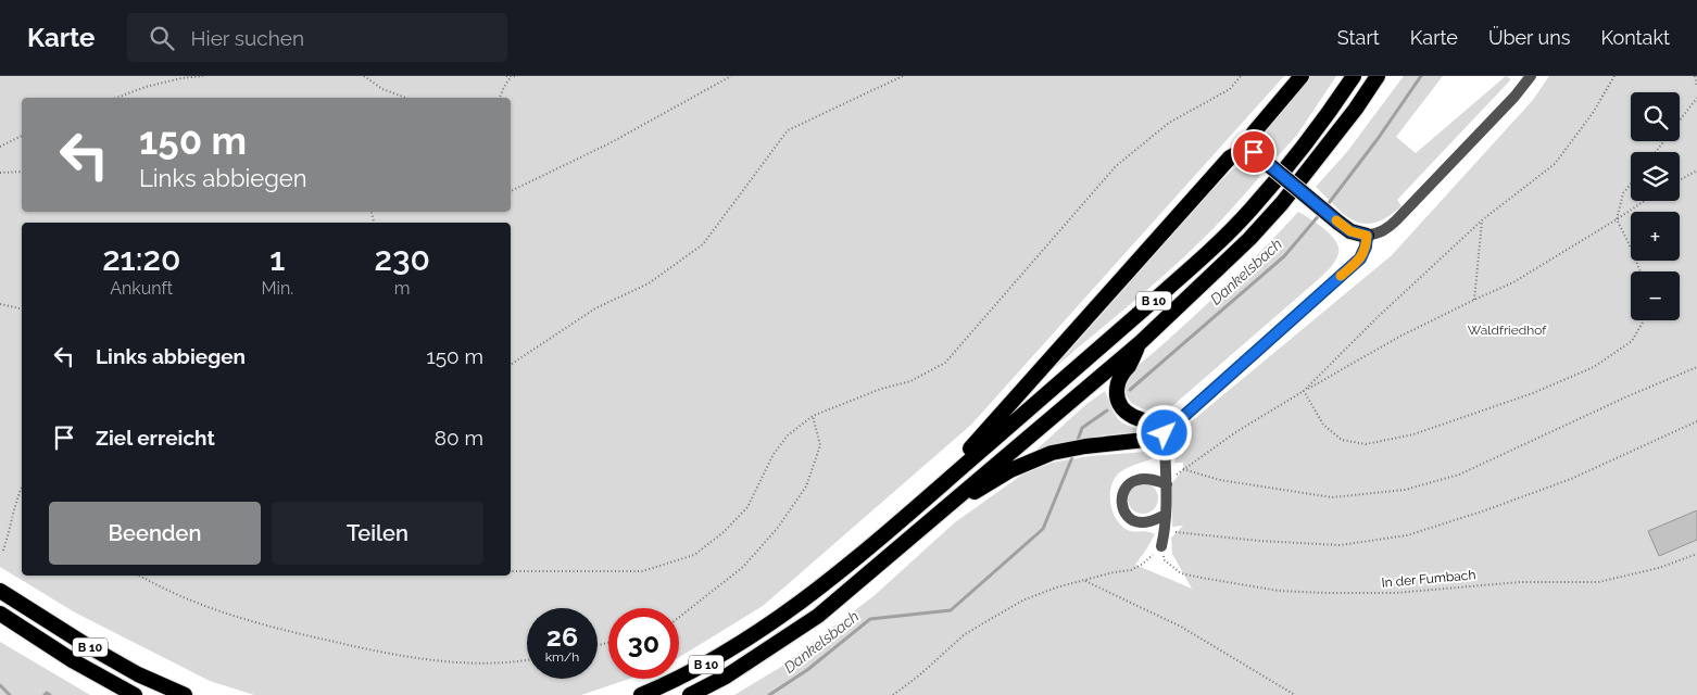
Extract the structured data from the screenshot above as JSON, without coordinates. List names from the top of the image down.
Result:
{
  "streets": {
    "highway": ["B 10"],
    "path": ["In der Fumbach"]
  },
  "water": ["Dankelsbach"],
  "parks": ["Waldfriedhof"],
  "page": {
    "header": "Karte",
    "search": "Hier suchen",
    "nav": [
      "Start",
      "Karte",
      "Über uns",
      "Kontakt"
    ],
    "map_buttons": ["+", "−"],
    "turn": ["150 m", "Links abbiegen"],
    "eta": [
      "21:20",
      "Ankunft",
      "1",
      "Min.",
      "230",
      "m"
    ],
    "list": [
      {
        "name": "Links abbiegen",
        "value": "150 m"
      },
      {
        "name": "Ziel erreicht",
        "value": "80 m"
      }
    ],
    "buttons": ["Beenden", "Teilen"],
    "speed": "26 km/h",
    "limit": "30"
  }
}
